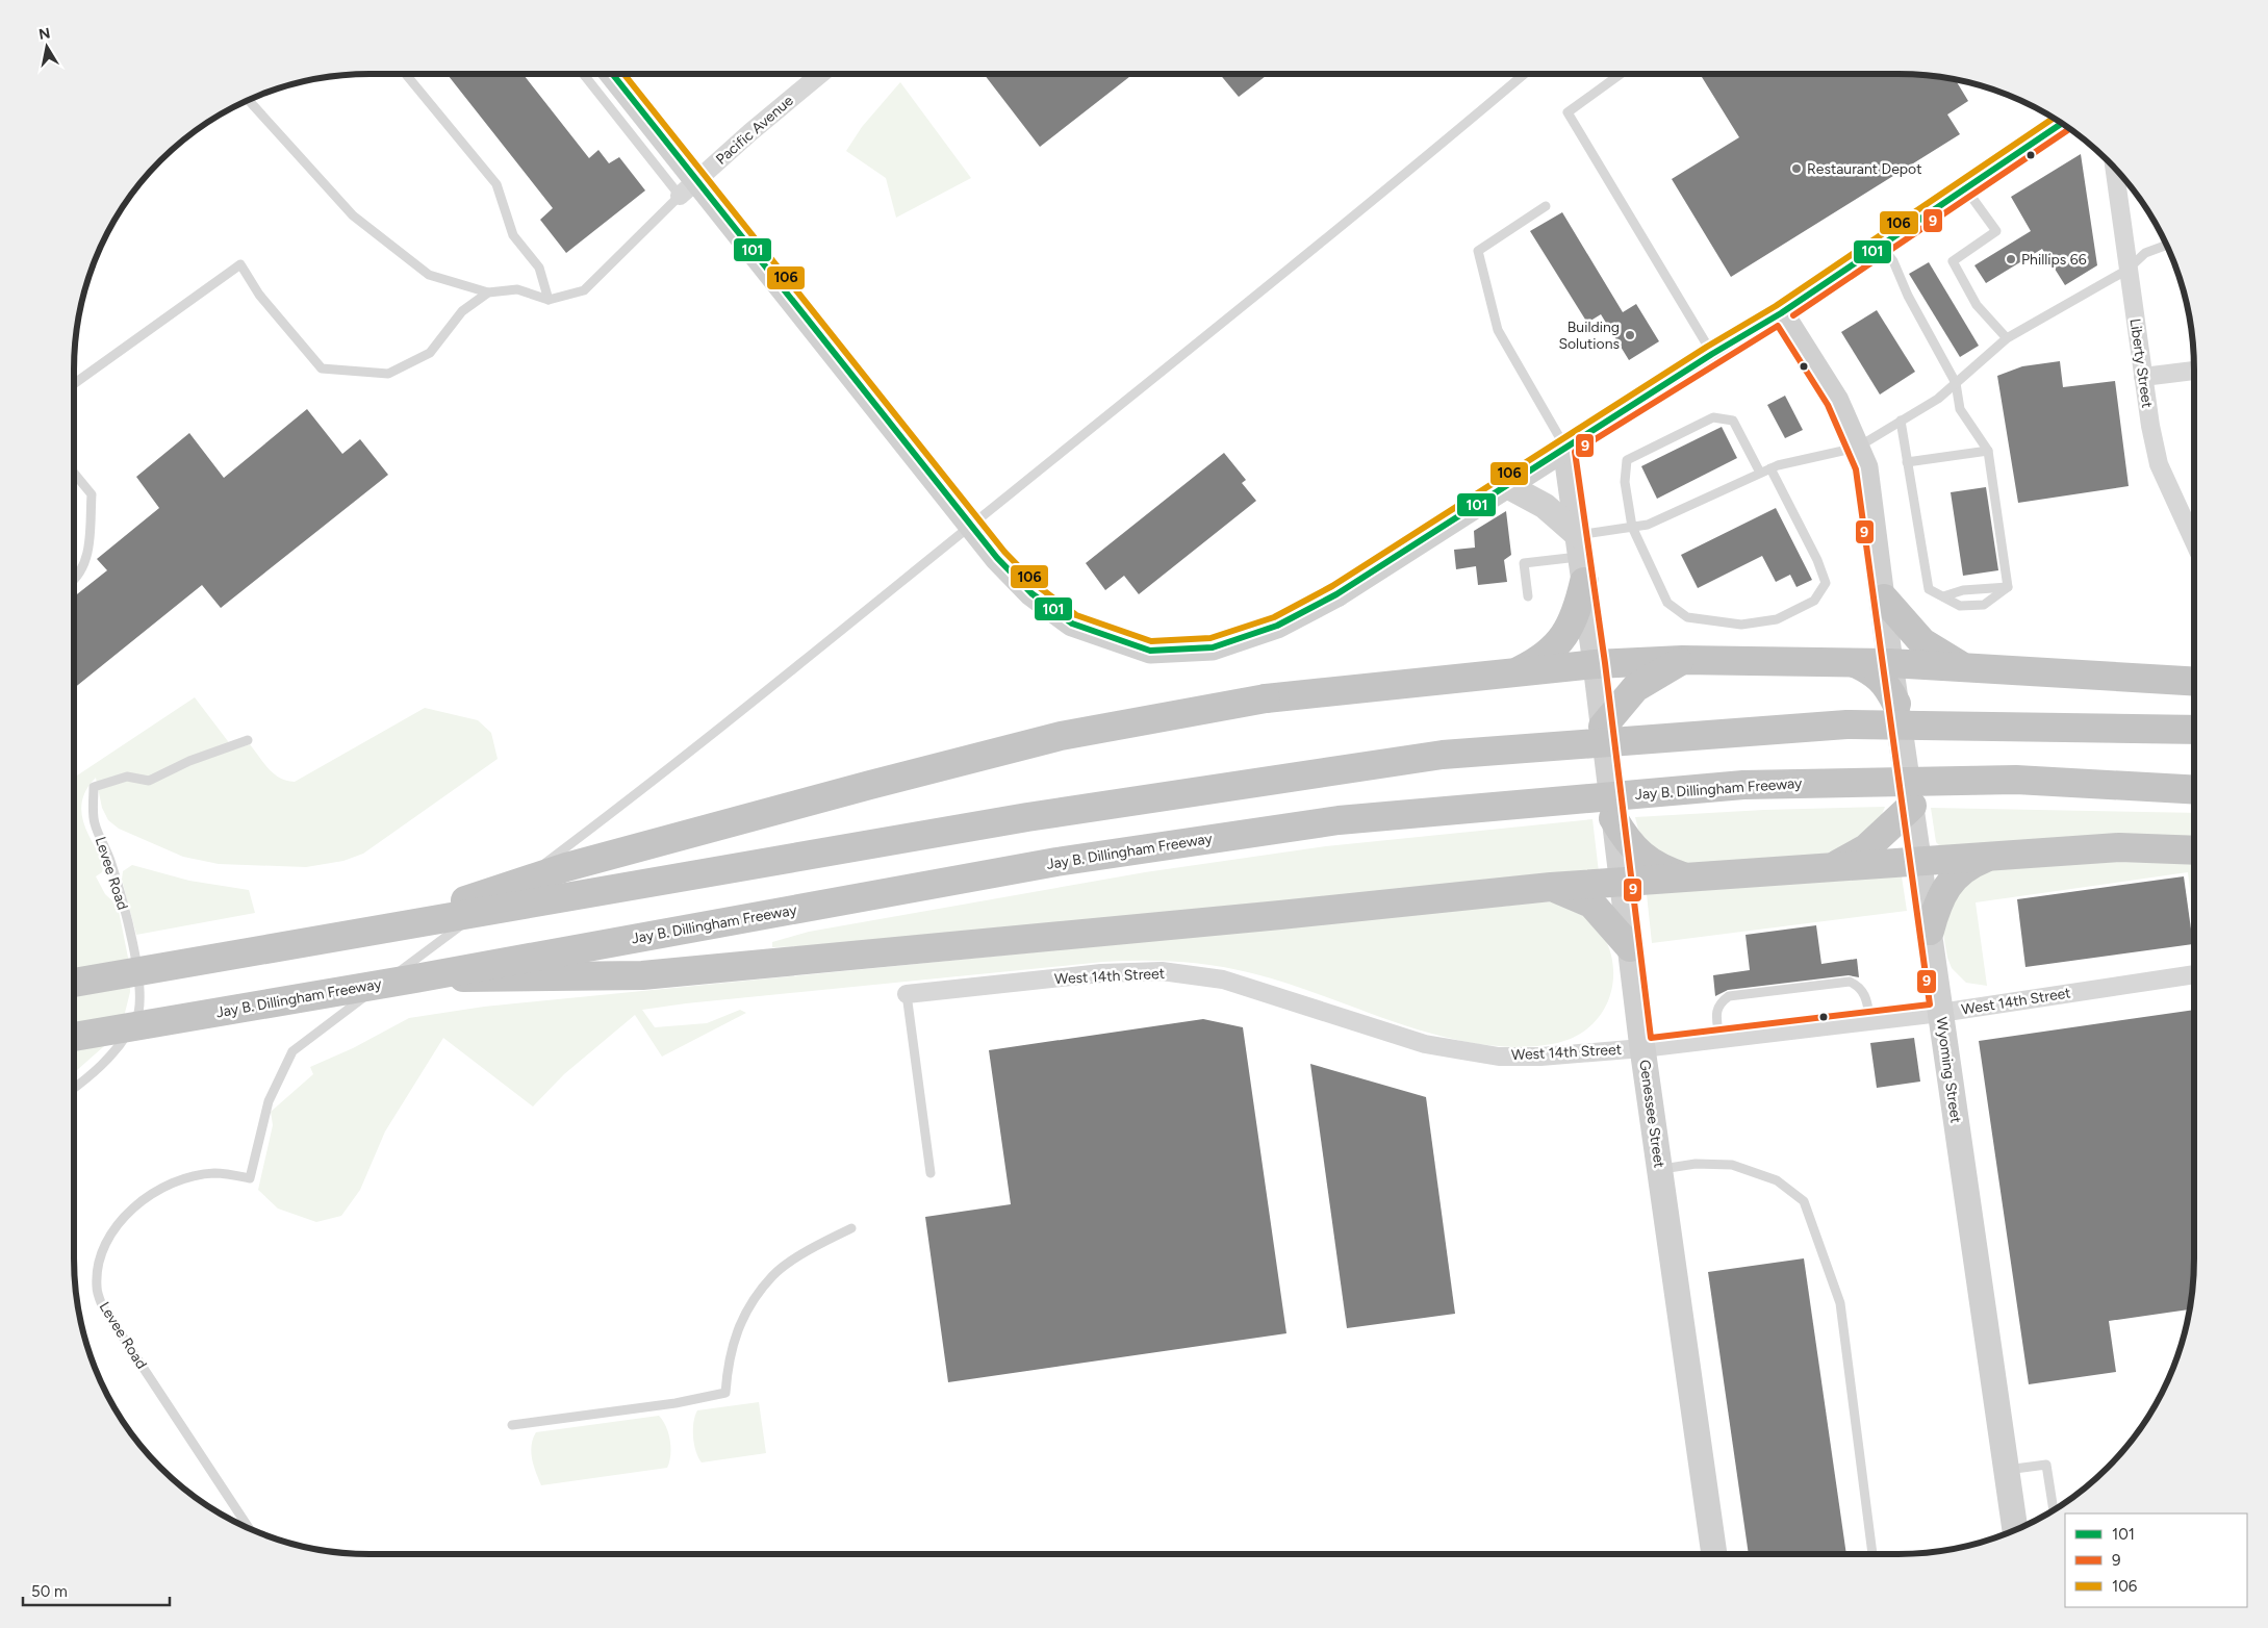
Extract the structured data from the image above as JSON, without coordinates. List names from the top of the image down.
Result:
{
  "streets": {
    "highway": ["Jay B. Dillingham Freeway"],
    "main road": ["Wyoming Street", "Genessee Street"],
    "street": ["Pacific Avenue", "Liberty Street", "West 14th Street"],
    "lane": ["Levee Road"]
  },
  "crossings": [
    ["West 14th Street", "Wyoming Street"],
    ["West 14th Street", "Genessee Street"]
  ],
  "places": ["Restaurant Depot", "Phillips 66", "Building Solutions"],
  "lines": ["transit line 101", "transit line 106", "transit line 9"],
  "legend": ["101", "9", "106"],
  "scale_bar": "50 m",
  "north": "top"
}
